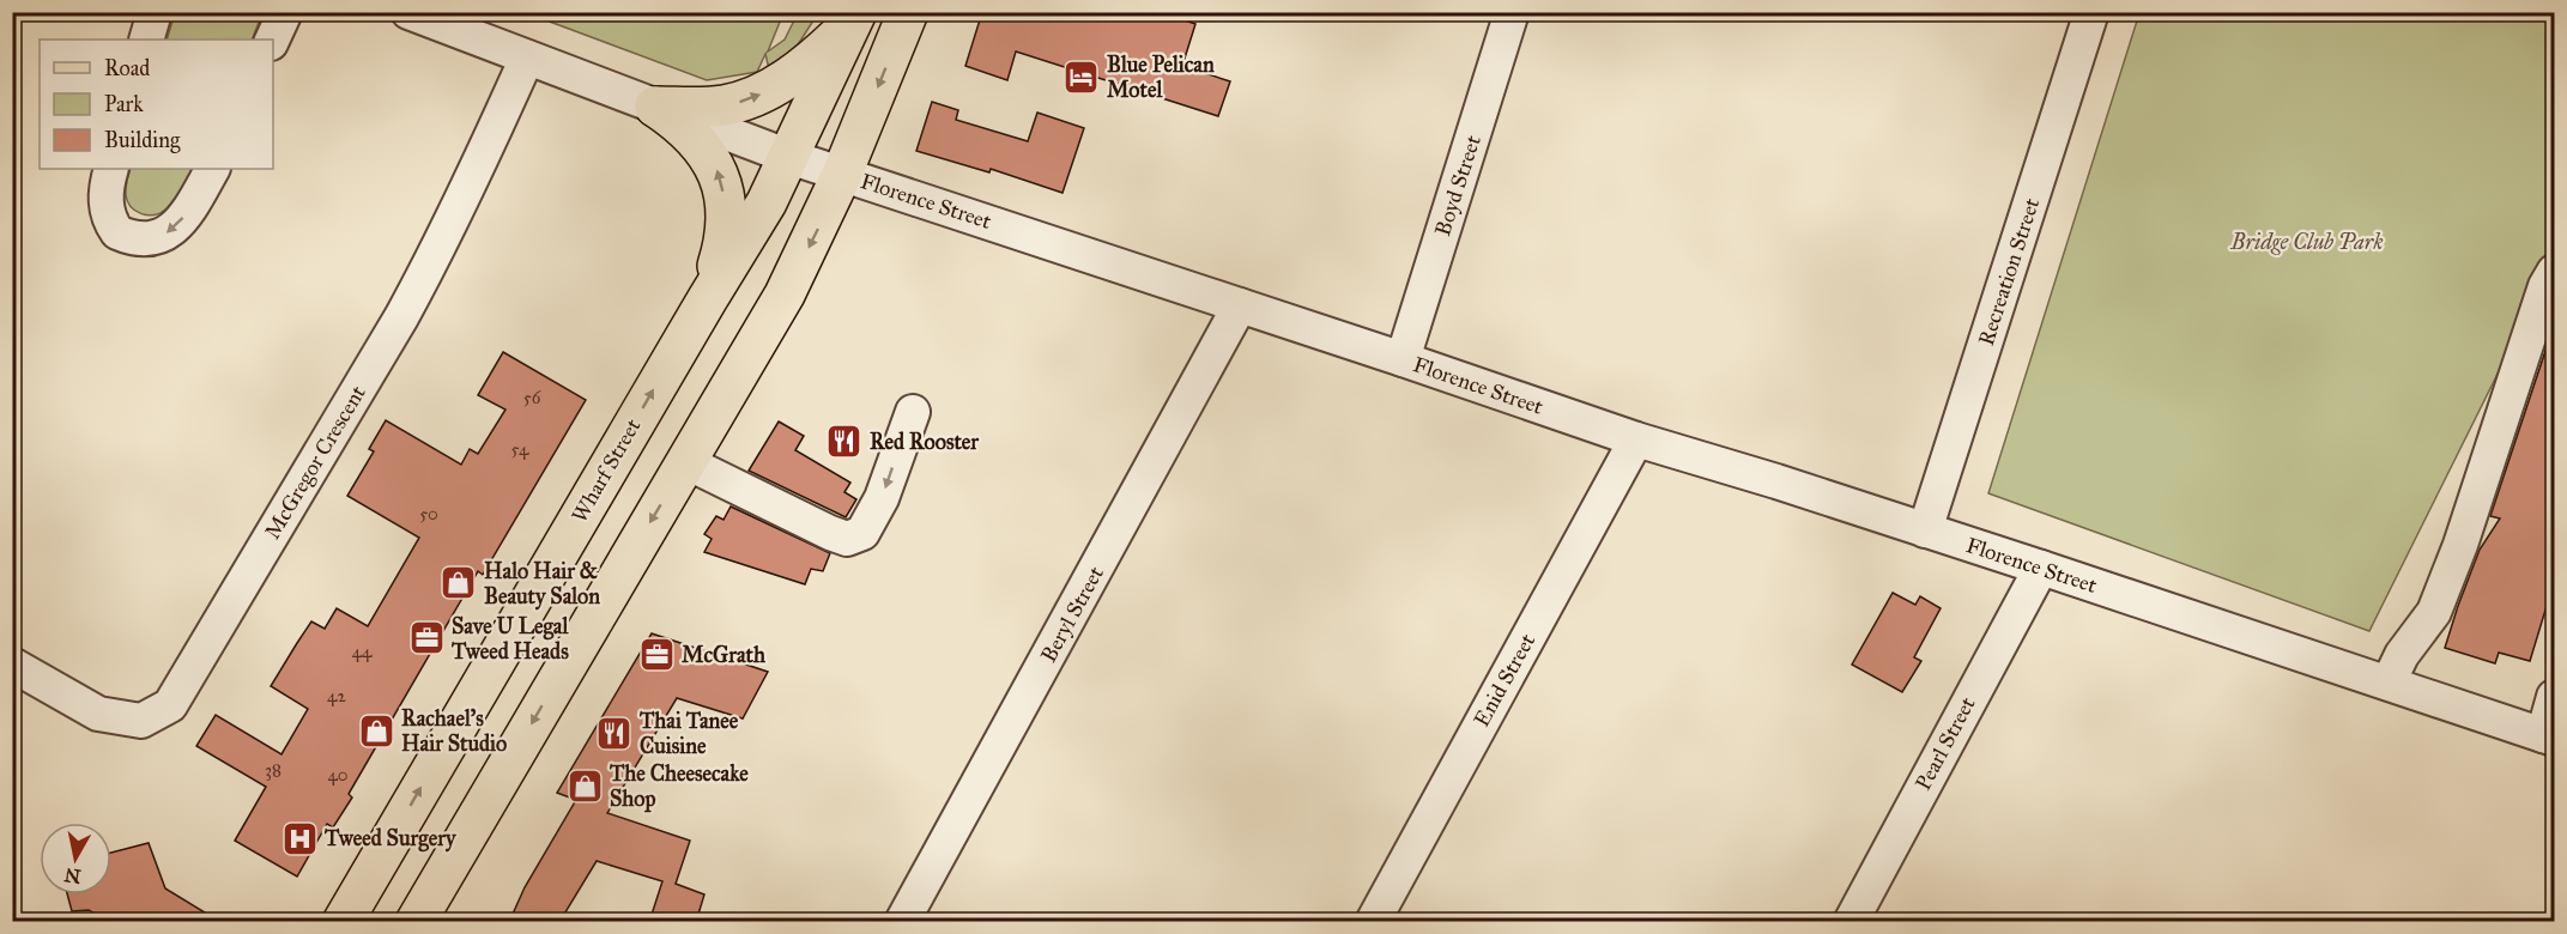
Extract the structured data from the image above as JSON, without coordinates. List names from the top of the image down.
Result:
{
  "streets": {
    "main road": ["Wharf Street"],
    "street": [
      "Boyd Street",
      "Florence Street",
      "Recreation Street",
      "McGregor Crescent",
      "Beryl Street",
      "Enid Street",
      "Pearl Street"
    ]
  },
  "crossings": [
    ["Boyd Street", "Florence Street"],
    ["Florence Street", "Recreation Street"],
    ["Florence Street", "McGregor Crescent"],
    ["Florence Street", "Wharf Street"],
    ["Florence Street", "Beryl Street"],
    ["Florence Street", "Enid Street"],
    ["Florence Street", "Pearl Street"]
  ],
  "parks": ["Bridge Club Park"],
  "places": {
    "hotel": ["Blue Pelican Motel"],
    "restaurant": ["Red Rooster", "Thai Tanee Cuisine"],
    "shop": ["Halo Hair & Beauty Salon", "Rachael's Hair Studio", "The Cheesecake Shop"],
    "office": ["Save U Legal Tweed Heads", "McGrath"],
    "hospital": ["Tweed Surgery"]
  },
  "house_numbers": [
    "56",
    "54",
    "50",
    "44",
    "42",
    "38",
    "40"
  ],
  "legend": ["Road", "Park", "Building"],
  "north": "bottom"
}
